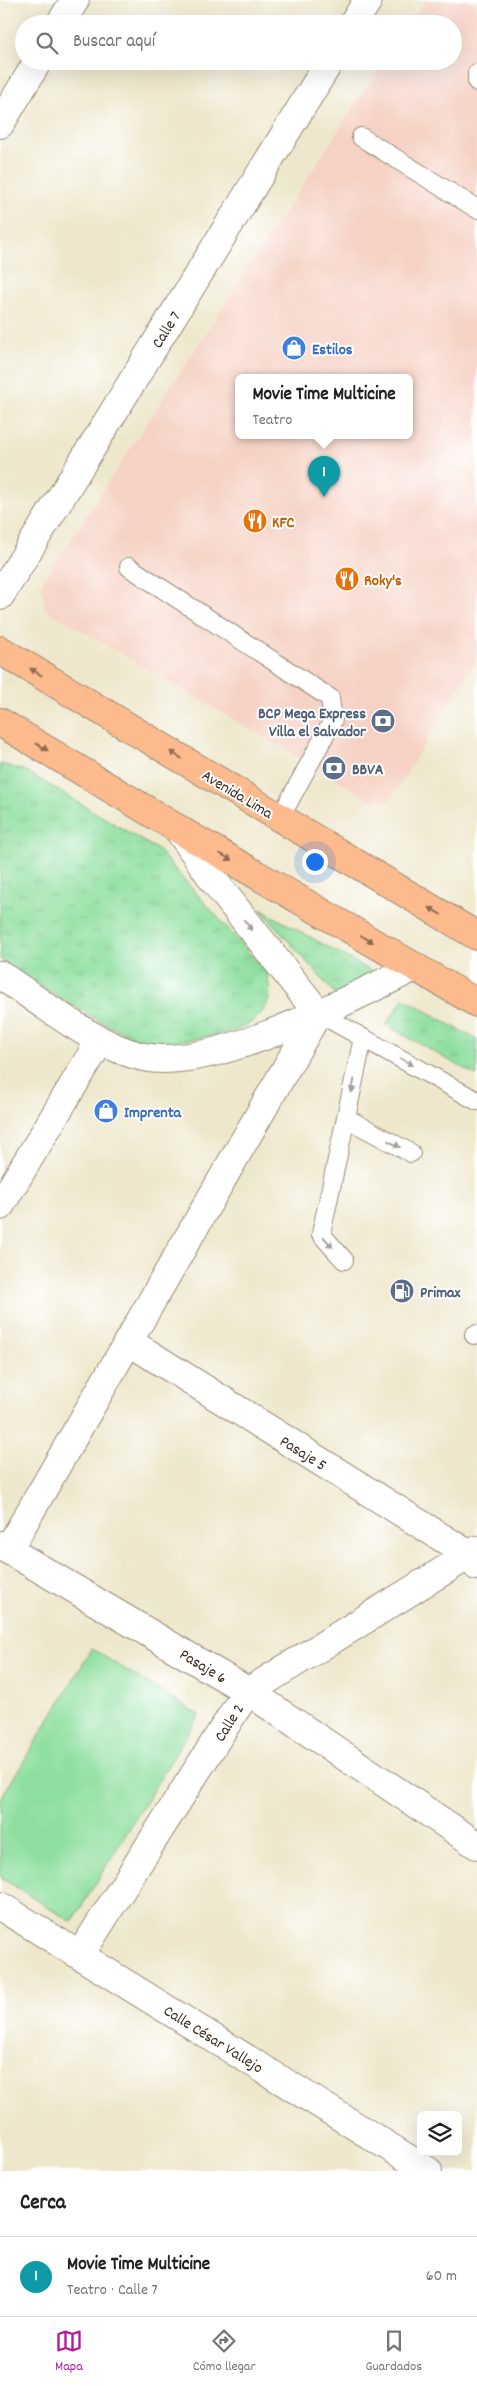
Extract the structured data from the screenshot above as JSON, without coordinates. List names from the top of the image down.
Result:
{
  "streets": {
    "main road": ["Avenida Lima"],
    "street": [
      "Calle 7",
      "Pasaje 5",
      "Pasaje 6",
      "Calle 2",
      "Calle César Vallejo"
    ]
  },
  "crossings": [
    ["Pasaje 5", "Calle 2"],
    ["Pasaje 6", "Calle 2"],
    ["Calle 2", "Calle César Vallejo"]
  ],
  "places": {
    "shop": ["Estilos", "Imprenta"],
    "restaurant": ["KFC", "Roky's"],
    "bank": ["BCP Mega Express Villa el Salvador", "BBVA"],
    "fuel station": ["Primax"]
  },
  "page": {
    "search": "Buscar aquí",
    "popup": ["Movie Time Multicine", "Teatro"],
    "pins": "1",
    "heading": "Cerca",
    "list": [
      {
        "mark": "1",
        "name": "Movie Time Multicine",
        "note": "Teatro · Calle 7",
        "value": "60 m"
      }
    ],
    "nav": ["Mapa", "Cómo llegar", "Guardados"]
  }
}
